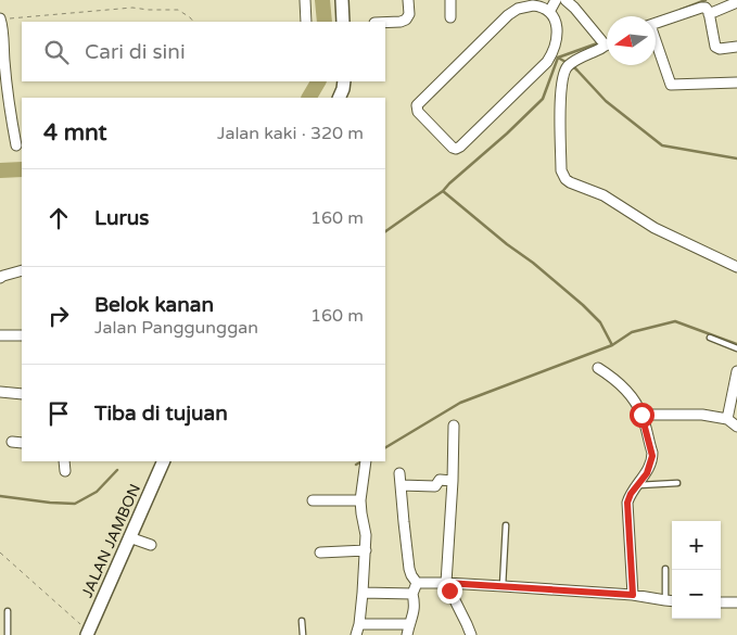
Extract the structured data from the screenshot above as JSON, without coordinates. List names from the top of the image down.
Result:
{
  "streets": {
    "main road": ["JALAN JAMBON"]
  },
  "north": "left",
  "page": {
    "search": "Cari di sini",
    "heading": ["4 mnt", "Jalan kaki · 320 m"],
    "list": [
      ["Lurus", "160 m"],
      ["Belok kanan", "Jalan Panggunggan", "160 m"],
      "Tiba di tujuan"
    ],
    "map_buttons": ["+", "−"]
  }
}
